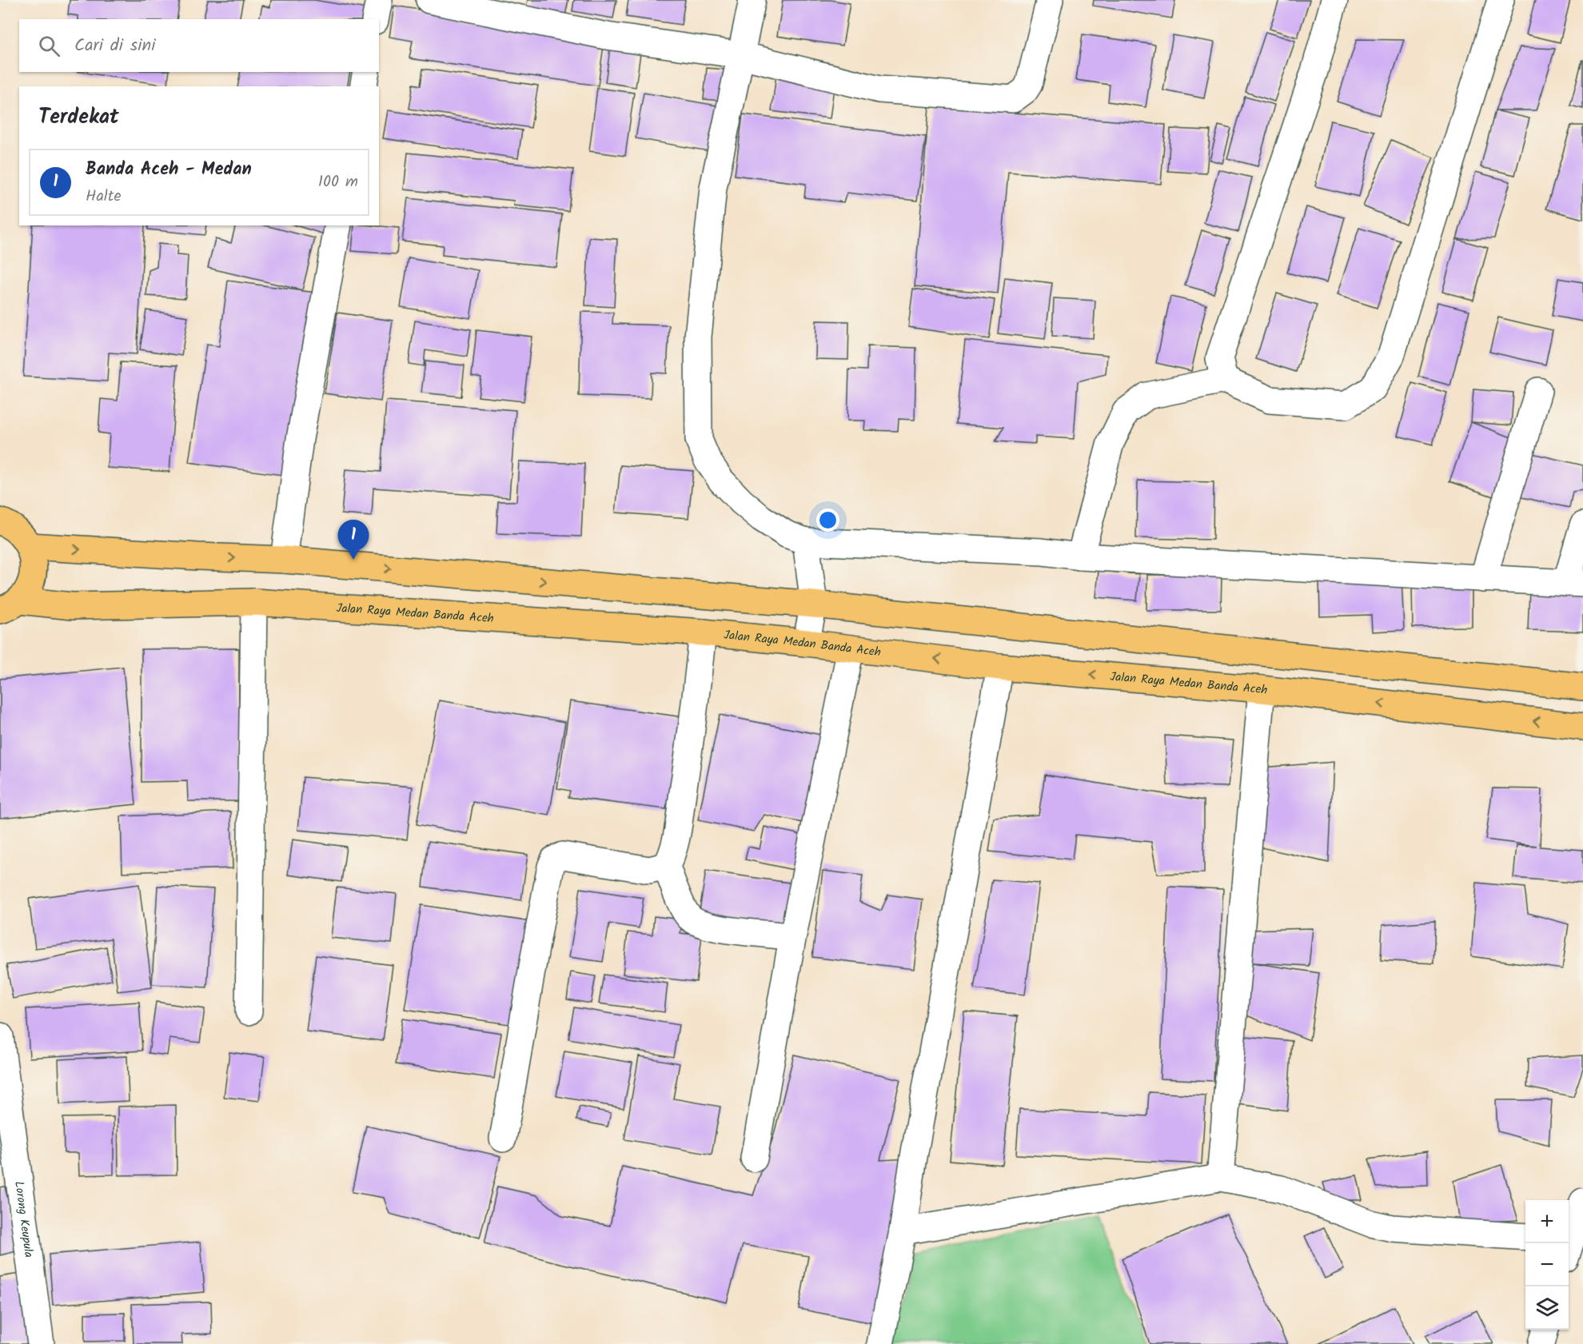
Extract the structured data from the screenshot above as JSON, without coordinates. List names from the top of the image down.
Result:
{
  "streets": {
    "highway": ["Jalan Raya Medan Banda Aceh"],
    "street": ["Lorong Keupula"]
  },
  "page": {
    "search": "Cari di sini",
    "heading": "Terdekat",
    "list": [
      {
        "mark": "1",
        "name": "Banda Aceh - Medan",
        "note": "Halte",
        "value": "100 m"
      }
    ],
    "pins": "1",
    "map_buttons": ["+", "−"]
  }
}
